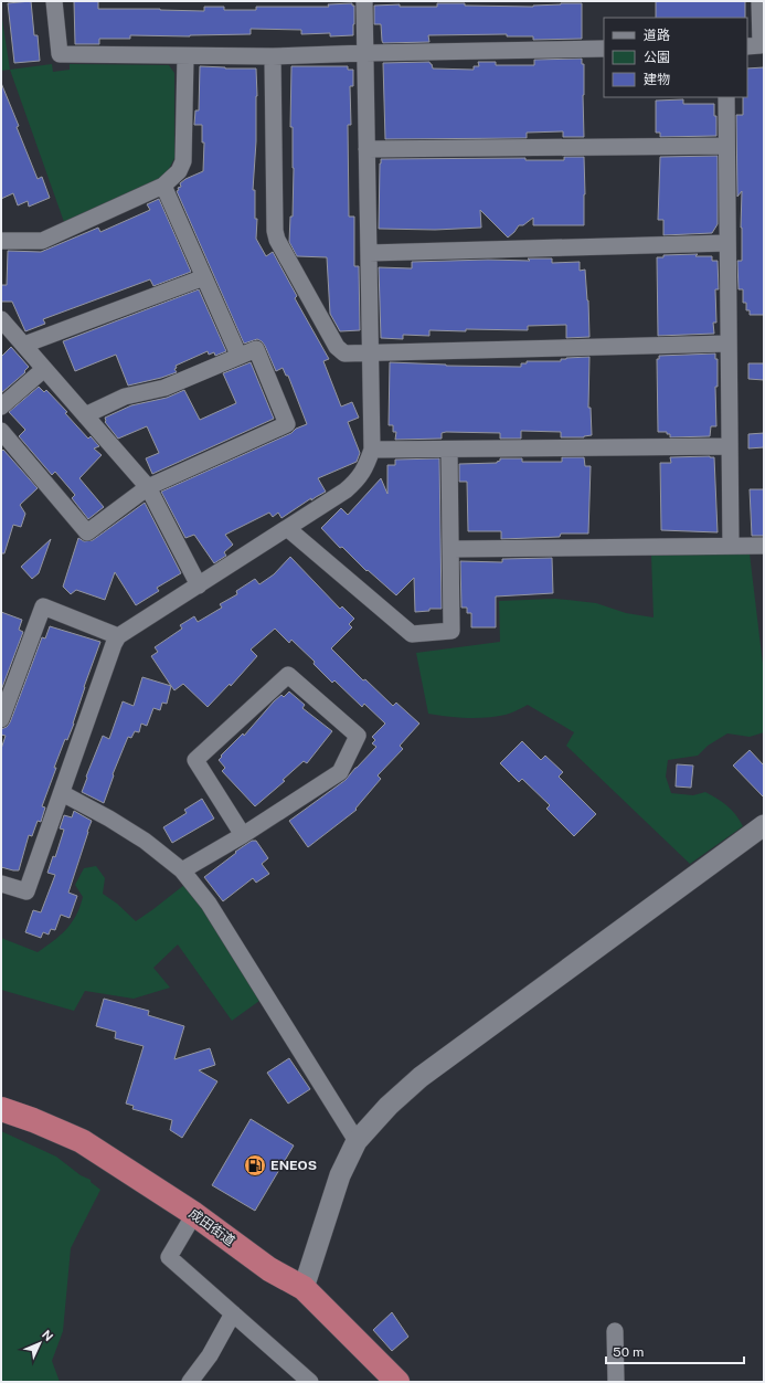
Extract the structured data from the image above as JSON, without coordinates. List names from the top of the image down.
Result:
{
  "streets": {
    "highway": ["成田街道"]
  },
  "places": {
    "fuel station": ["ENEOS"]
  },
  "legend": ["道路", "公園", "建物"],
  "scale_bar": "50 m",
  "north": "top right"
}
